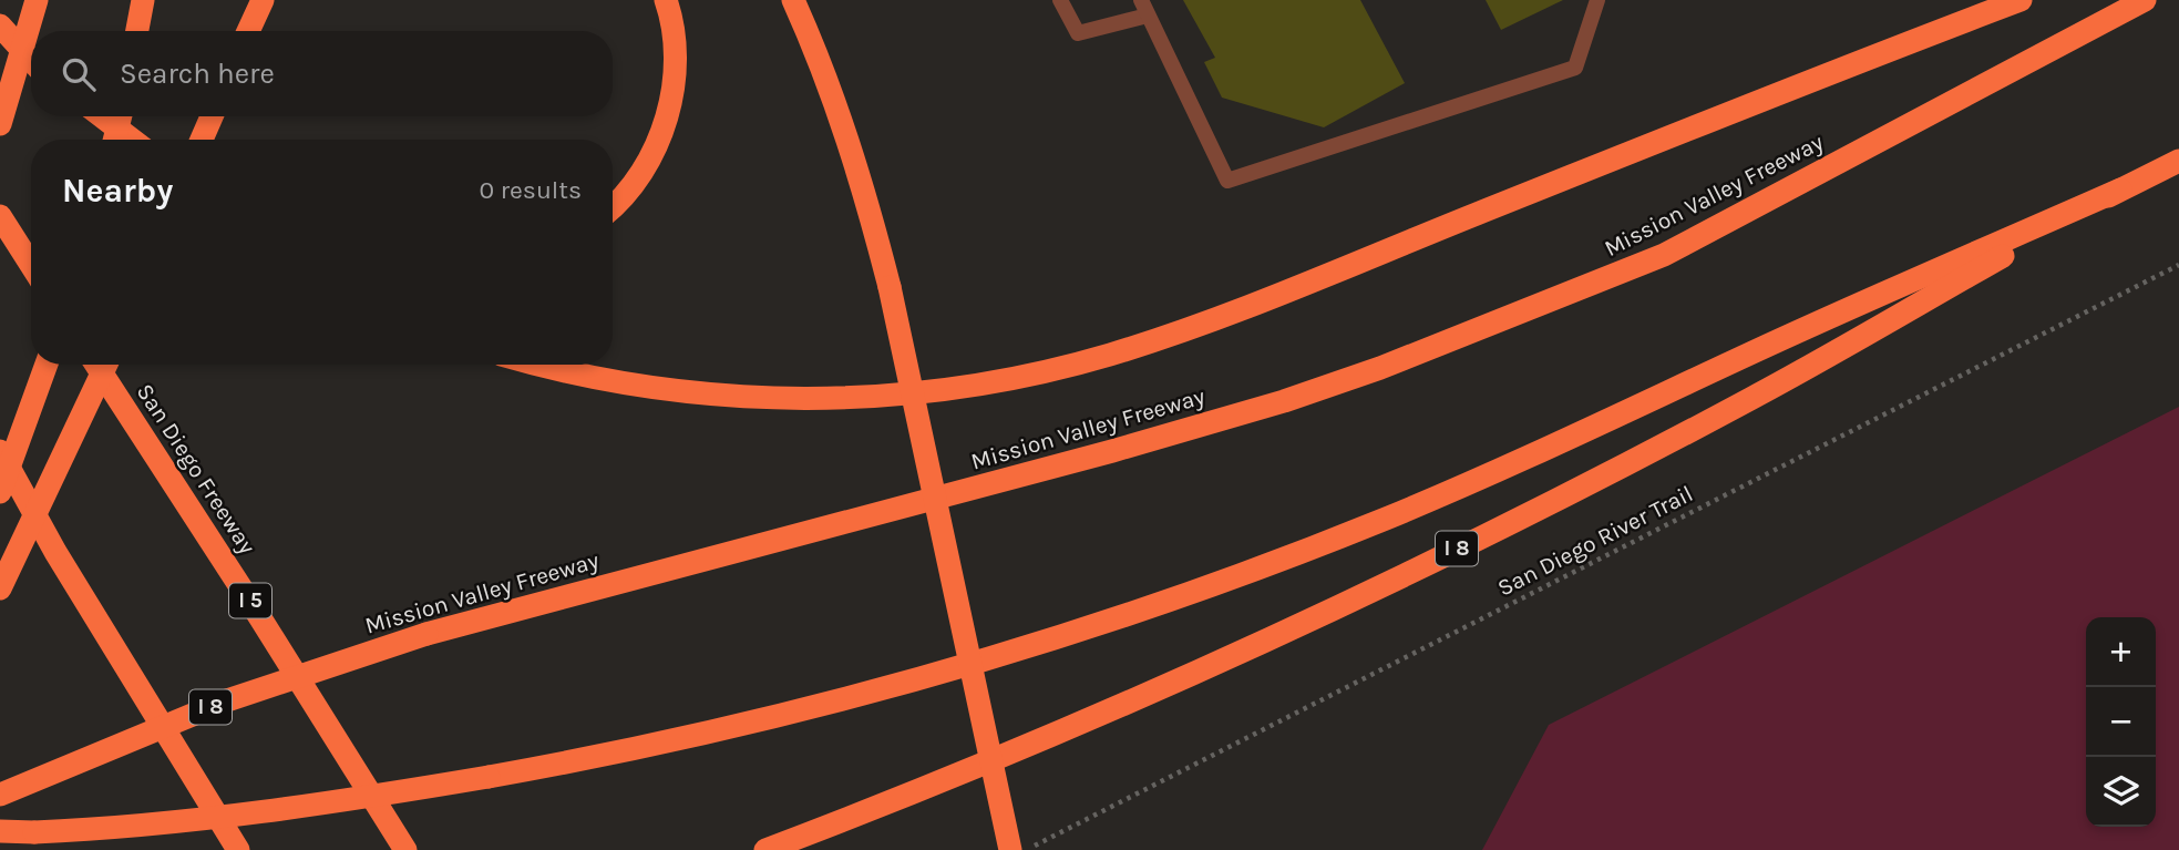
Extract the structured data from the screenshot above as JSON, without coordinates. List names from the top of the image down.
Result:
{
  "streets": {
    "highway": [
      "Mission Valley Freeway",
      "San Diego Freeway",
      "I 8",
      "I 5"
    ],
    "path": ["San Diego River Trail"]
  },
  "page": {
    "search": "Search here",
    "heading": ["Nearby", "0 results"],
    "map_buttons": ["+", "−"]
  }
}
